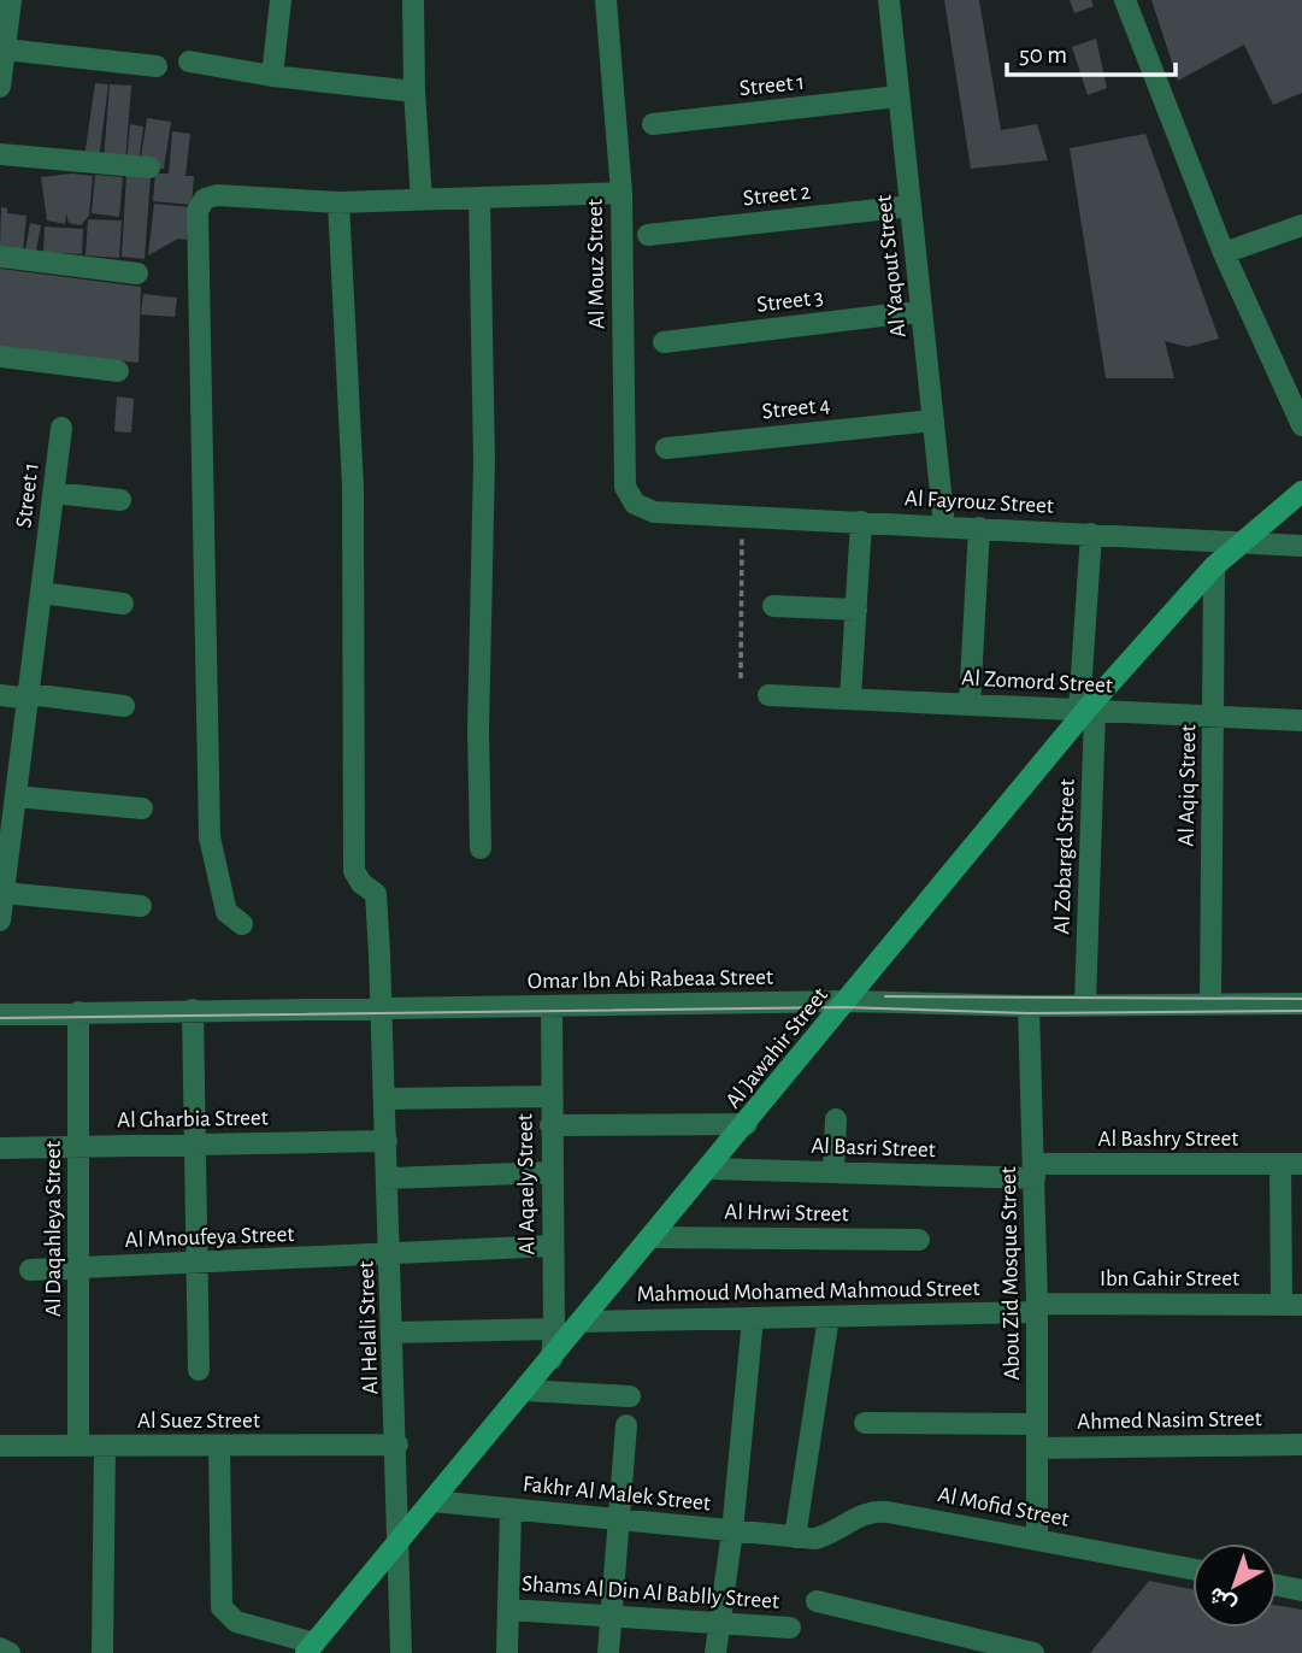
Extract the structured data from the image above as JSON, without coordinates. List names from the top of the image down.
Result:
{
  "streets": {
    "main road": ["Al Jawahir Street"],
    "street": [
      "Street 1",
      "Street 2",
      "Al Mouz Street",
      "Al Yaqout Street",
      "Street 3",
      "Street 4",
      "Al Fayrouz Street",
      "Al Zomord Street",
      "Al Aqiq Street",
      "Al Zobargd Street",
      "Omar Ibn Abi Rabeaa Street",
      "Al Gharbia Street",
      "Al Bashry Street",
      "Al Basri Street",
      "Al Aqaely Street",
      "Al Hrwi Street",
      "Al Daqahleya Street",
      "Al Mnoufeya Street",
      "Abou Zid Mosque Street",
      "Ibn Gahir Street",
      "Mahmoud Mohamed Mahmoud Street",
      "Al Helali Street",
      "Al Suez Street",
      "Ahmed Nasim Street",
      "Fakhr Al Malek Street",
      "Al Mofid Street",
      "Shams Al Din Al Bablly Street"
    ]
  },
  "crossings": [
    ["Street 1", "Al Yaqout Street"],
    ["Street 2", "Al Yaqout Street"],
    ["Al Mouz Street", "Al Fayrouz Street"],
    ["Al Yaqout Street", "Street 3"],
    ["Al Yaqout Street", "Street 4"],
    ["Al Yaqout Street", "Al Fayrouz Street"],
    ["Al Fayrouz Street", "Al Zobargd Street"],
    ["Al Fayrouz Street", "Al Jawahir Street"],
    ["Al Zomord Street", "Al Aqiq Street"],
    ["Al Zomord Street", "Al Zobargd Street"],
    ["Al Zomord Street", "Al Jawahir Street"],
    ["Al Aqiq Street", "Omar Ibn Abi Rabeaa Street"],
    ["Al Aqiq Street", "Al Jawahir Street"],
    ["Al Zobargd Street", "Omar Ibn Abi Rabeaa Street"],
    ["Al Zobargd Street", "Al Jawahir Street"],
    ["Omar Ibn Abi Rabeaa Street", "Al Jawahir Street"],
    ["Omar Ibn Abi Rabeaa Street", "Al Aqaely Street"],
    ["Omar Ibn Abi Rabeaa Street", "Al Daqahleya Street"],
    ["Omar Ibn Abi Rabeaa Street", "Abou Zid Mosque Street"],
    ["Omar Ibn Abi Rabeaa Street", "Al Helali Street"],
    ["Al Jawahir Street", "Al Basri Street"],
    ["Al Jawahir Street", "Al Aqaely Street"],
    ["Al Jawahir Street", "Al Hrwi Street"],
    ["Al Jawahir Street", "Mahmoud Mohamed Mahmoud Street"],
    ["Al Jawahir Street", "Al Helali Street"],
    ["Al Jawahir Street", "Fakhr Al Malek Street"],
    ["Al Gharbia Street", "Al Daqahleya Street"],
    ["Al Gharbia Street", "Al Helali Street"],
    ["Al Bashry Street", "Al Basri Street"],
    ["Al Bashry Street", "Abou Zid Mosque Street"],
    ["Al Basri Street", "Abou Zid Mosque Street"],
    ["Al Aqaely Street", "Al Mnoufeya Street"],
    ["Al Daqahleya Street", "Al Mnoufeya Street"],
    ["Al Daqahleya Street", "Al Suez Street"],
    ["Al Mnoufeya Street", "Al Helali Street"],
    ["Abou Zid Mosque Street", "Ibn Gahir Street"],
    ["Abou Zid Mosque Street", "Mahmoud Mohamed Mahmoud Street"],
    ["Abou Zid Mosque Street", "Ahmed Nasim Street"],
    ["Abou Zid Mosque Street", "Al Mofid Street"],
    ["Ibn Gahir Street", "Mahmoud Mohamed Mahmoud Street"],
    ["Al Helali Street", "Al Suez Street"],
    ["Fakhr Al Malek Street", "Al Mofid Street"]
  ],
  "scale_bar": "50 m",
  "north": "bottom left"
}
